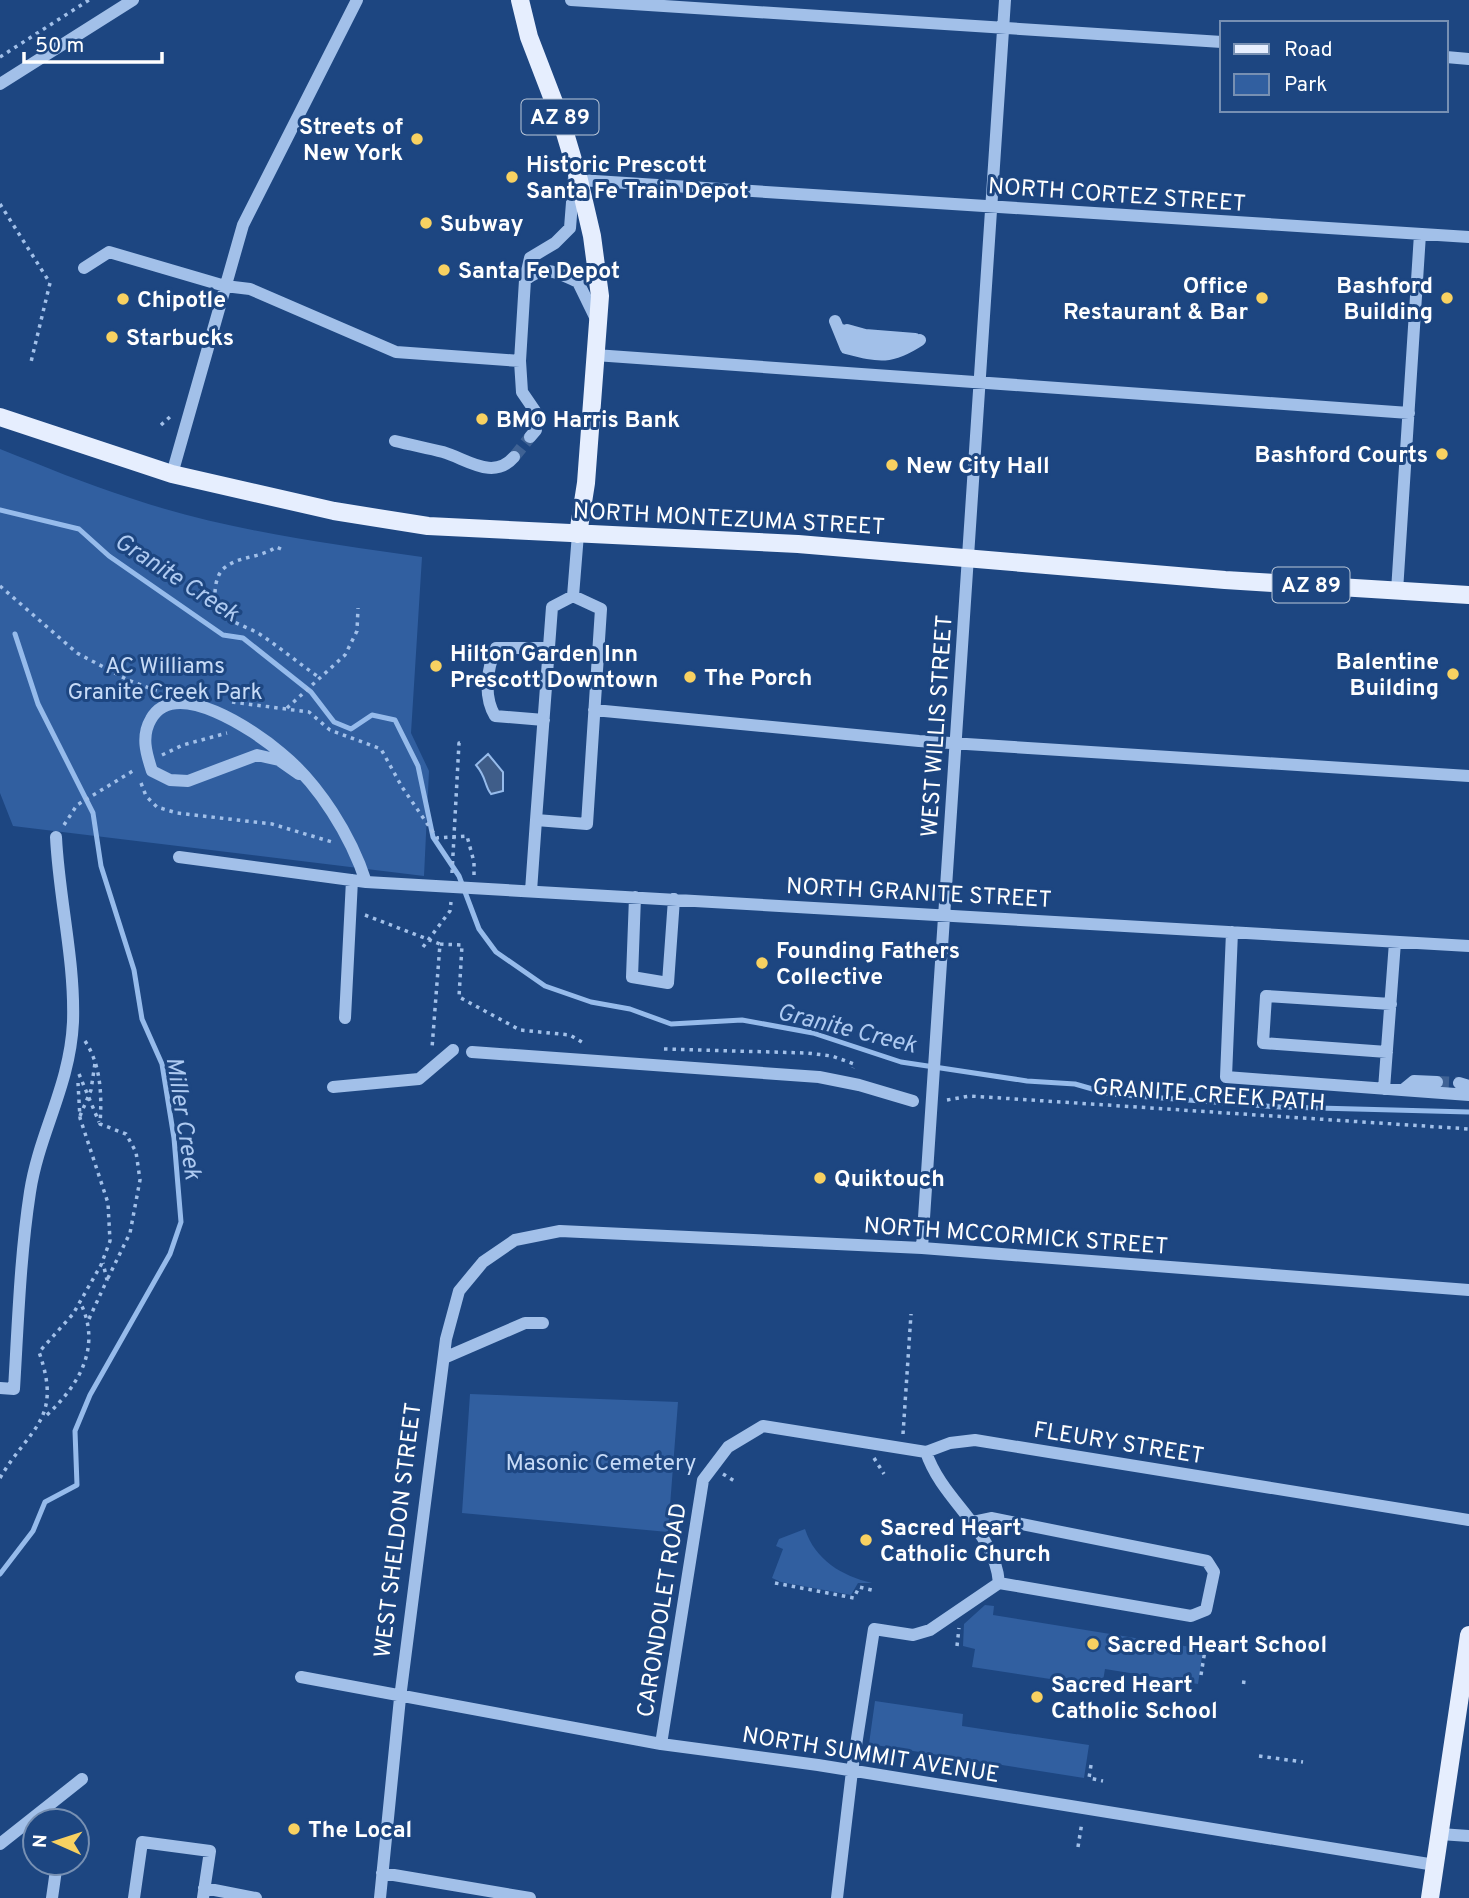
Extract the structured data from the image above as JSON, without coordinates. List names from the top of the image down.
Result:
{
  "streets": {
    "main road": ["AZ 89", "NORTH MONTEZUMA STREET"],
    "street": [
      "NORTH CORTEZ STREET",
      "WEST WILLIS STREET",
      "NORTH GRANITE STREET",
      "NORTH MCCORMICK STREET",
      "FLEURY STREET",
      "WEST SHELDON STREET",
      "CARONDOLET ROAD",
      "NORTH SUMMIT AVENUE"
    ],
    "path": ["GRANITE CREEK PATH"]
  },
  "crossings": [
    ["AZ 89", "NORTH CORTEZ STREET"],
    ["AZ 89", "NORTH MONTEZUMA STREET"],
    ["NORTH CORTEZ STREET", "WEST WILLIS STREET"],
    ["NORTH MONTEZUMA STREET", "WEST WILLIS STREET"],
    ["WEST WILLIS STREET", "NORTH GRANITE STREET"],
    ["WEST WILLIS STREET", "NORTH MCCORMICK STREET"],
    ["NORTH MCCORMICK STREET", "WEST SHELDON STREET"],
    ["FLEURY STREET", "CARONDOLET ROAD"],
    ["WEST SHELDON STREET", "NORTH SUMMIT AVENUE"],
    ["CARONDOLET ROAD", "NORTH SUMMIT AVENUE"]
  ],
  "water": ["Granite Creek", "Miller Creek"],
  "parks": ["AC Williams Granite Creek Park", "Masonic Cemetery"],
  "places": [
    "Streets of New York",
    "Historic Prescott Santa Fe Train Depot",
    "Subway",
    "Santa Fe Depot",
    "Office Restaurant & Bar",
    "Bashford Building",
    "Chipotle",
    "Starbucks",
    "BMO Harris Bank",
    "Bashford Courts",
    "New City Hall",
    "Hilton Garden Inn Prescott Downtown",
    "Balentine Building",
    "The Porch",
    "Founding Fathers Collective",
    "Quiktouch",
    "Sacred Heart Catholic Church",
    "Sacred Heart School",
    "Sacred Heart Catholic School",
    "The Local"
  ],
  "legend": ["Road", "Park"],
  "scale_bar": "50 m",
  "north": "left"
}
